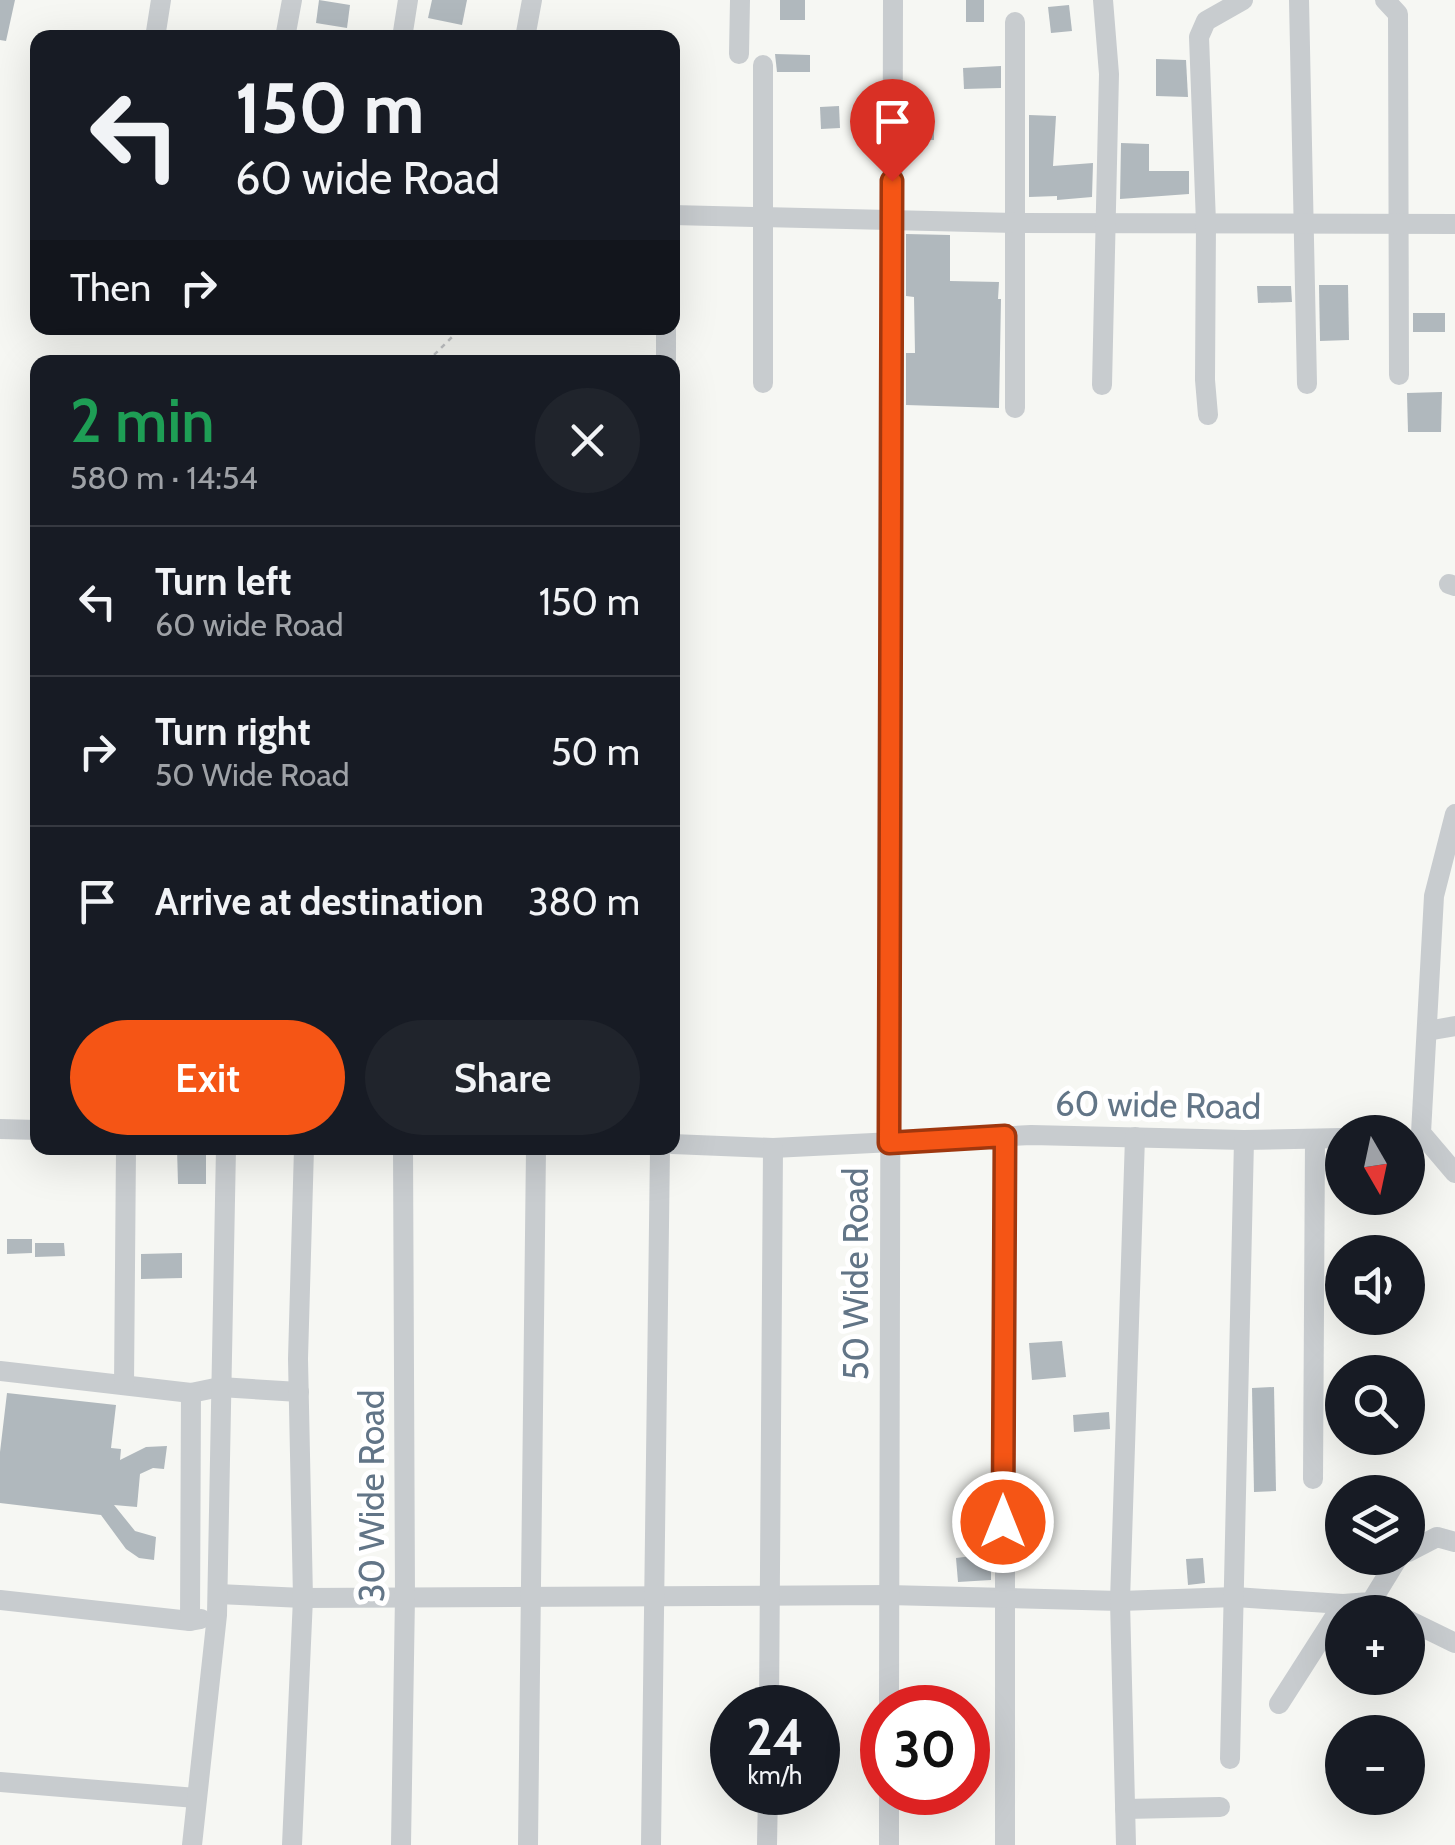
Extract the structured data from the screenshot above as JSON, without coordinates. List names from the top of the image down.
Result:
{
  "streets": {
    "street": ["60 wide Road", "50 Wide Road", "30 Wide Road"]
  },
  "crossings": [
    ["60 wide Road", "50 Wide Road"]
  ],
  "north": "bottom",
  "page": {
    "turn": ["150 m", "60 wide Road"],
    "then": "Then",
    "heading": ["2 min", "580 m · 14:54"],
    "list": [
      {
        "name": "Turn left",
        "note": "60 wide Road",
        "value": "150 m"
      },
      {
        "name": "Turn right",
        "note": "50 Wide Road",
        "value": "50 m"
      },
      {
        "name": "Arrive at destination",
        "value": "380 m"
      }
    ],
    "buttons": ["Exit", "Share"],
    "map_buttons": ["+", "−"],
    "speed": "24 km/h",
    "limit": "30"
  }
}
